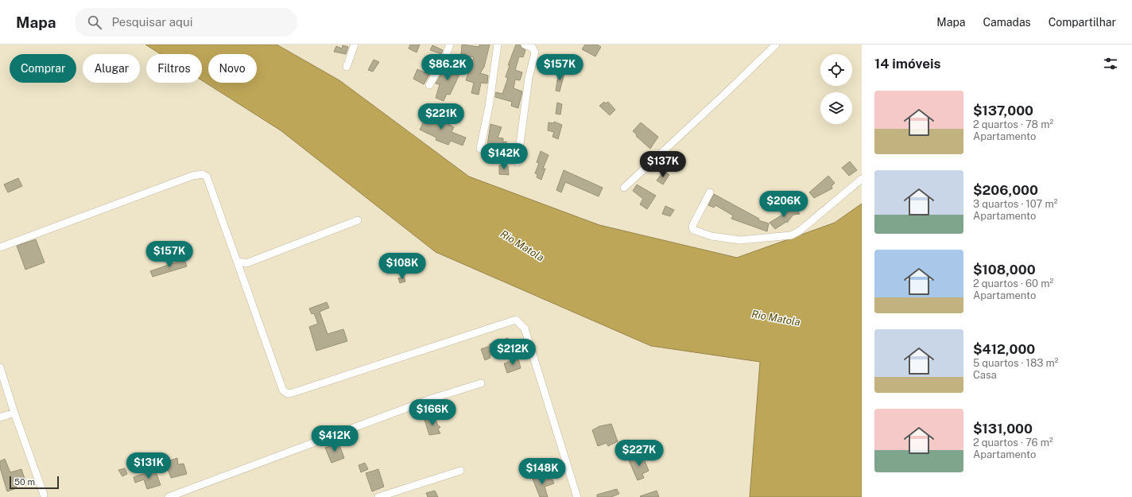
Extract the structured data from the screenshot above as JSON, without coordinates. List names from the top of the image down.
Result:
{
  "water": ["Rio Matola"],
  "scale_bar": "50 m",
  "page": {
    "header": "Mapa",
    "search": "Pesquisar aqui",
    "nav": ["Mapa", "Camadas", "Compartilhar"],
    "heading": "14 imóveis",
    "price": [
      "$86.2K",
      "$157K",
      "$221K",
      "$142K",
      "$137K",
      "$206K",
      "$157K",
      "$108K",
      "$212K",
      "$166K",
      "$412K",
      "$227K",
      "$131K",
      "$148K"
    ],
    "chip": [
      "Comprar",
      "Alugar",
      "Filtros",
      "Novo"
    ],
    "list": [
      {
        "name": "$137,000",
        "note": "2 quartos · 78 m² · Apartamento"
      },
      {
        "name": "$206,000",
        "note": "3 quartos · 107 m² · Apartamento"
      },
      {
        "name": "$108,000",
        "note": "2 quartos · 60 m² · Apartamento"
      },
      {
        "name": "$412,000",
        "note": "5 quartos · 183 m² · Casa"
      },
      {
        "name": "$131,000",
        "note": "2 quartos · 76 m² · Apartamento"
      }
    ],
    "scale": "50 m"
  }
}
